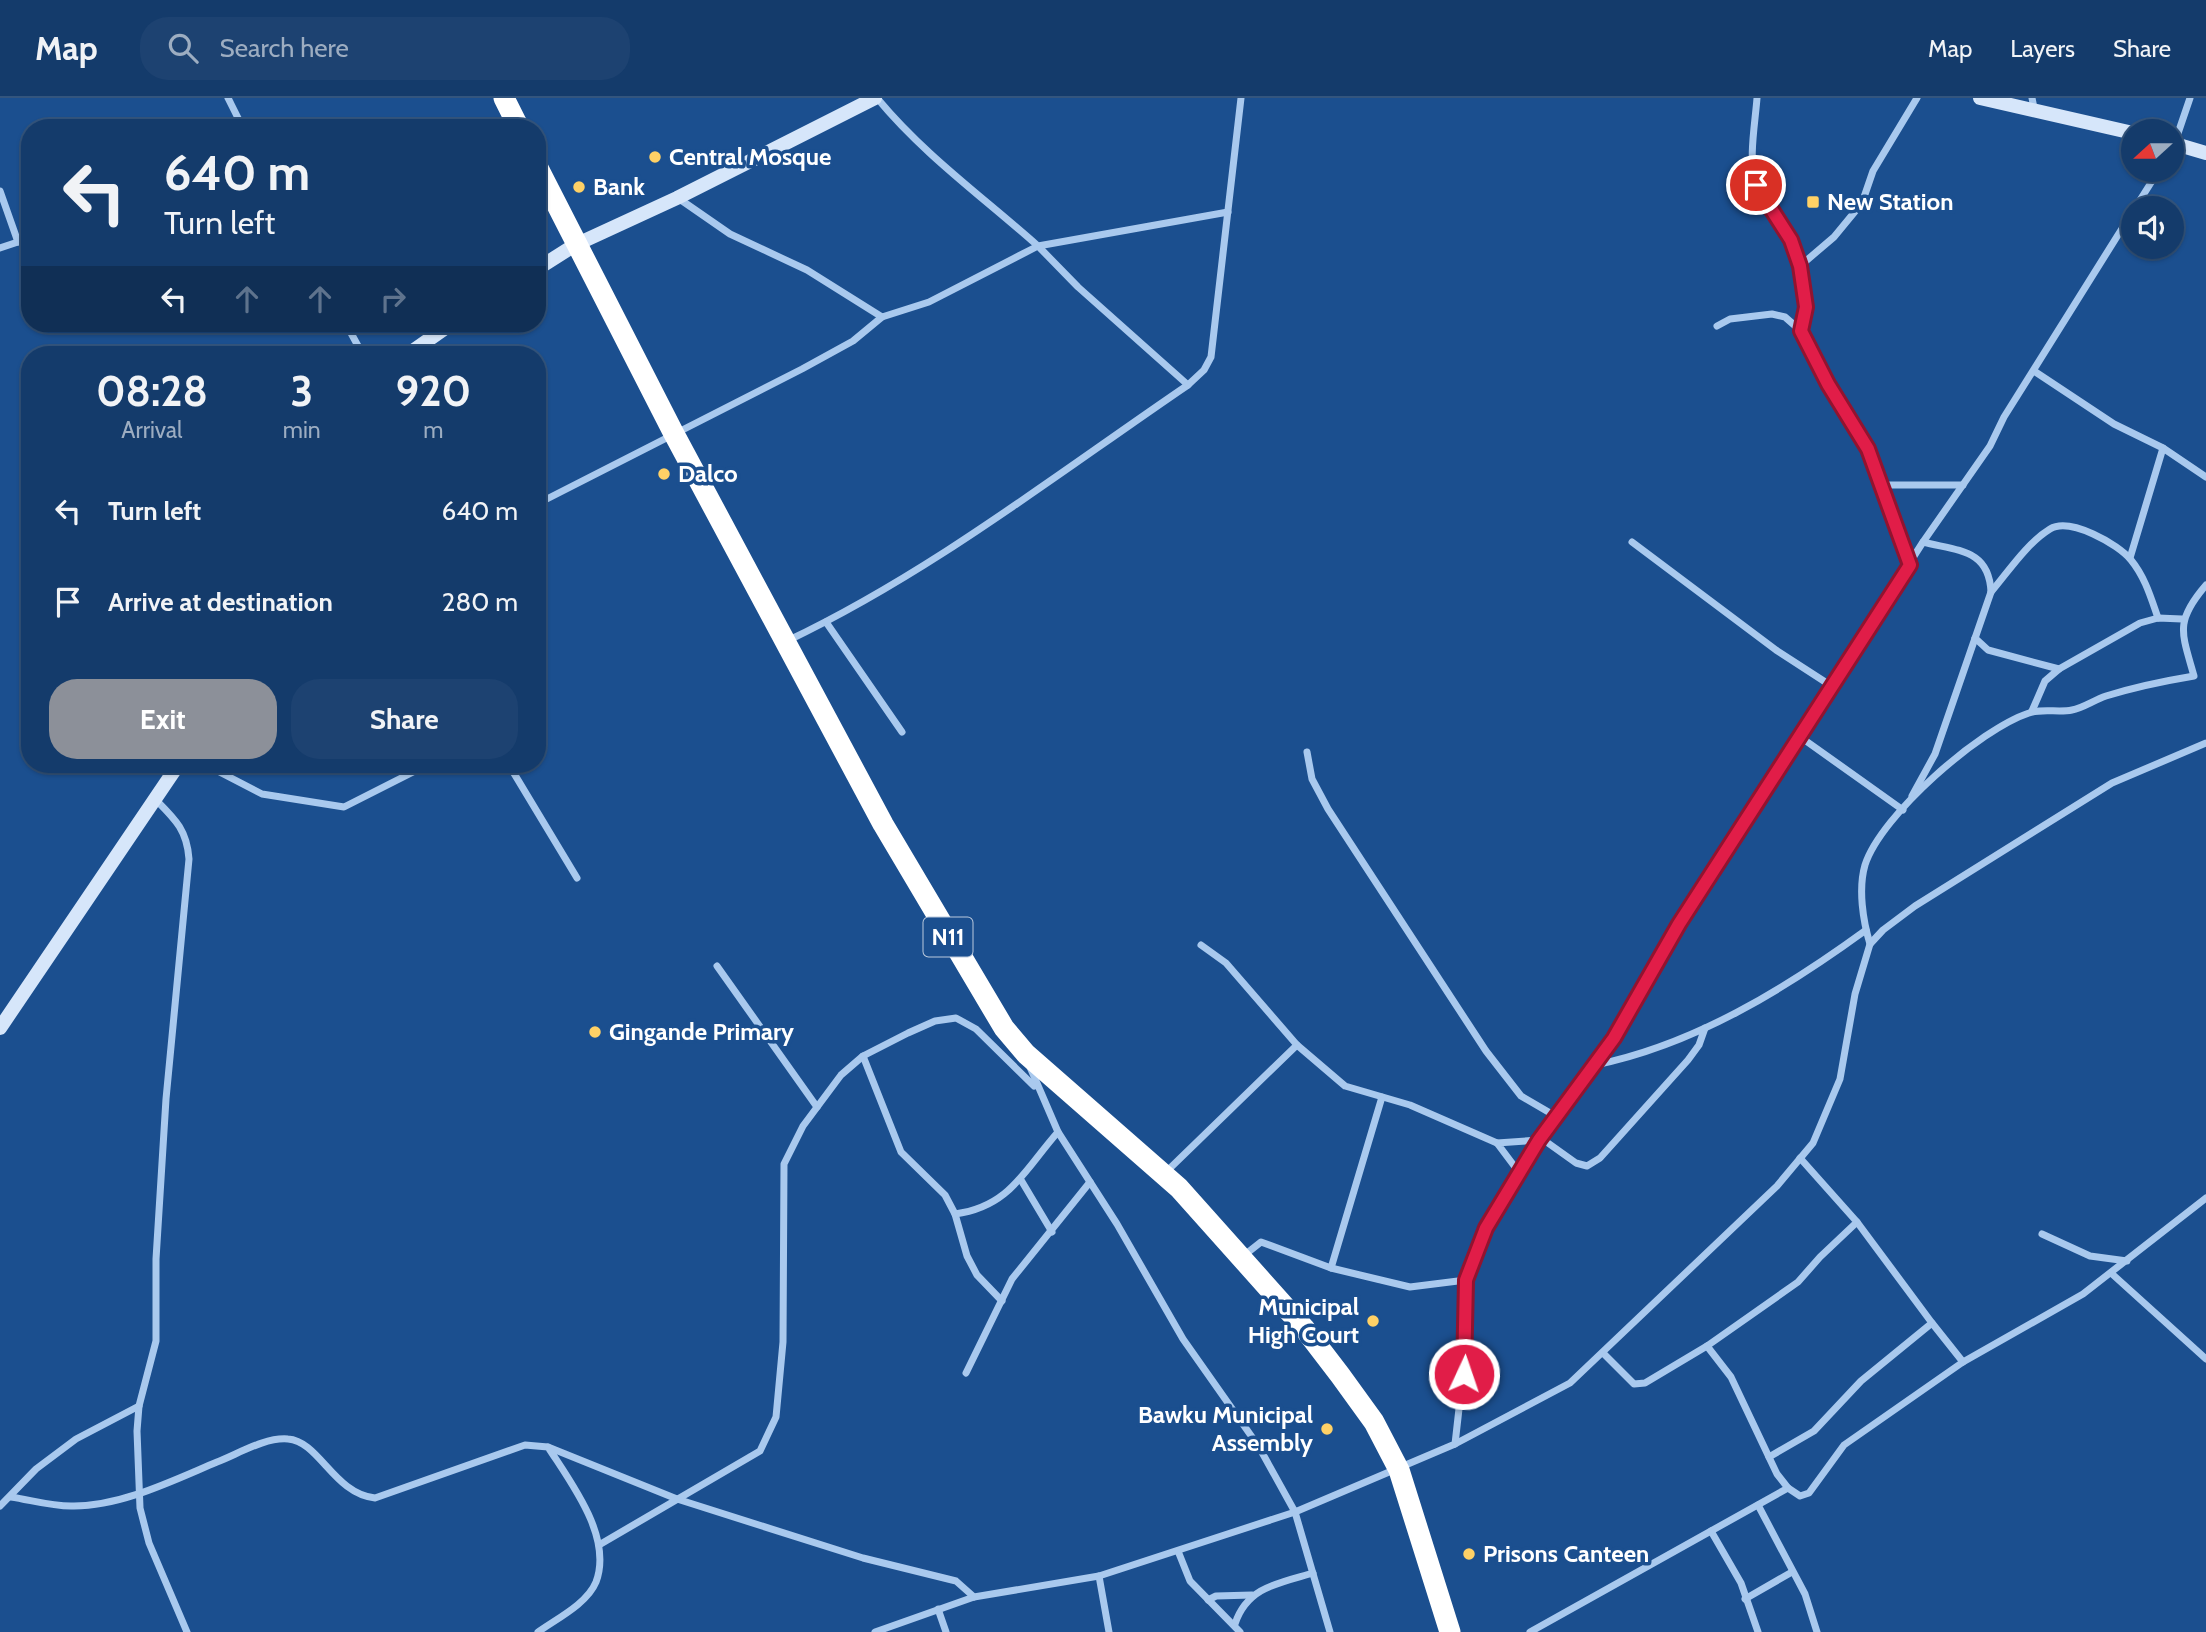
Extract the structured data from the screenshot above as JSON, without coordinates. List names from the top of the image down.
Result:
{
  "streets": {
    "highway": ["N11"]
  },
  "places": {
    "other": [
      "Central Mosque",
      "Bank",
      "Dalco",
      "Gingande Primary",
      "Municipal High Court",
      "Bawku Municipal Assembly",
      "Prisons Canteen"
    ],
    "transit": ["New Station"]
  },
  "north": "left",
  "page": {
    "header": "Map",
    "search": "Search here",
    "nav": ["Map", "Layers", "Share"],
    "turn": ["640 m", "Turn left"],
    "eta": [
      "08:28",
      "Arrival",
      "3",
      "min",
      "920",
      "m"
    ],
    "list": [
      {
        "name": "Turn left",
        "value": "640 m"
      },
      {
        "name": "Arrive at destination",
        "value": "280 m"
      }
    ],
    "buttons": ["Exit", "Share"]
  }
}
